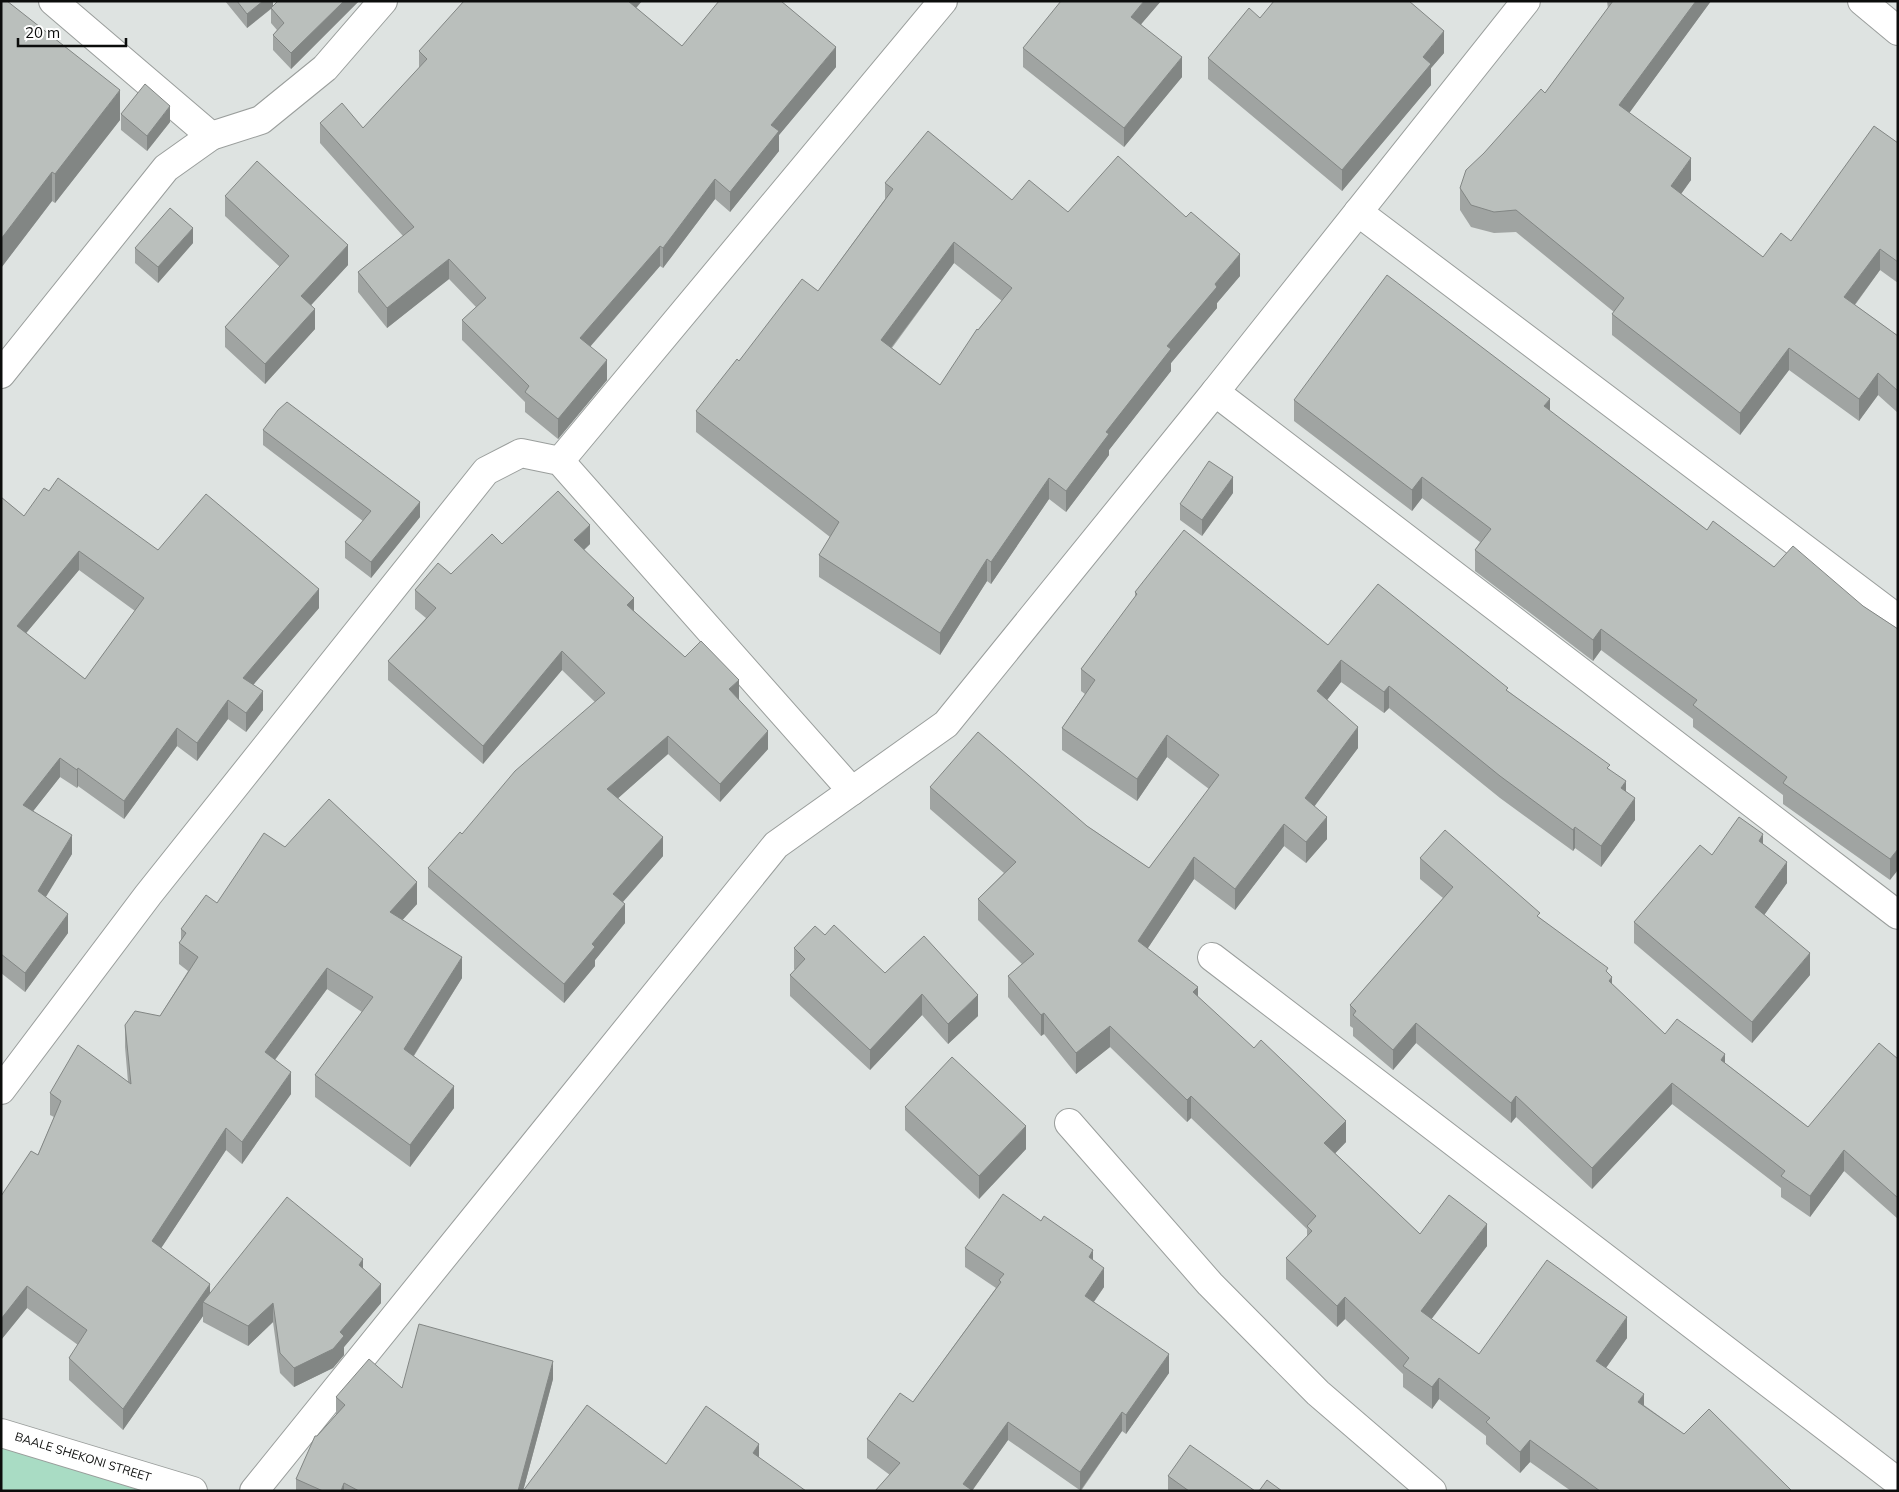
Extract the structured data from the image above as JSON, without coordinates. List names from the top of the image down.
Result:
{
  "streets": {
    "street": ["BAALE SHEKONI STREET"]
  },
  "scale_bar": "20 m"
}
